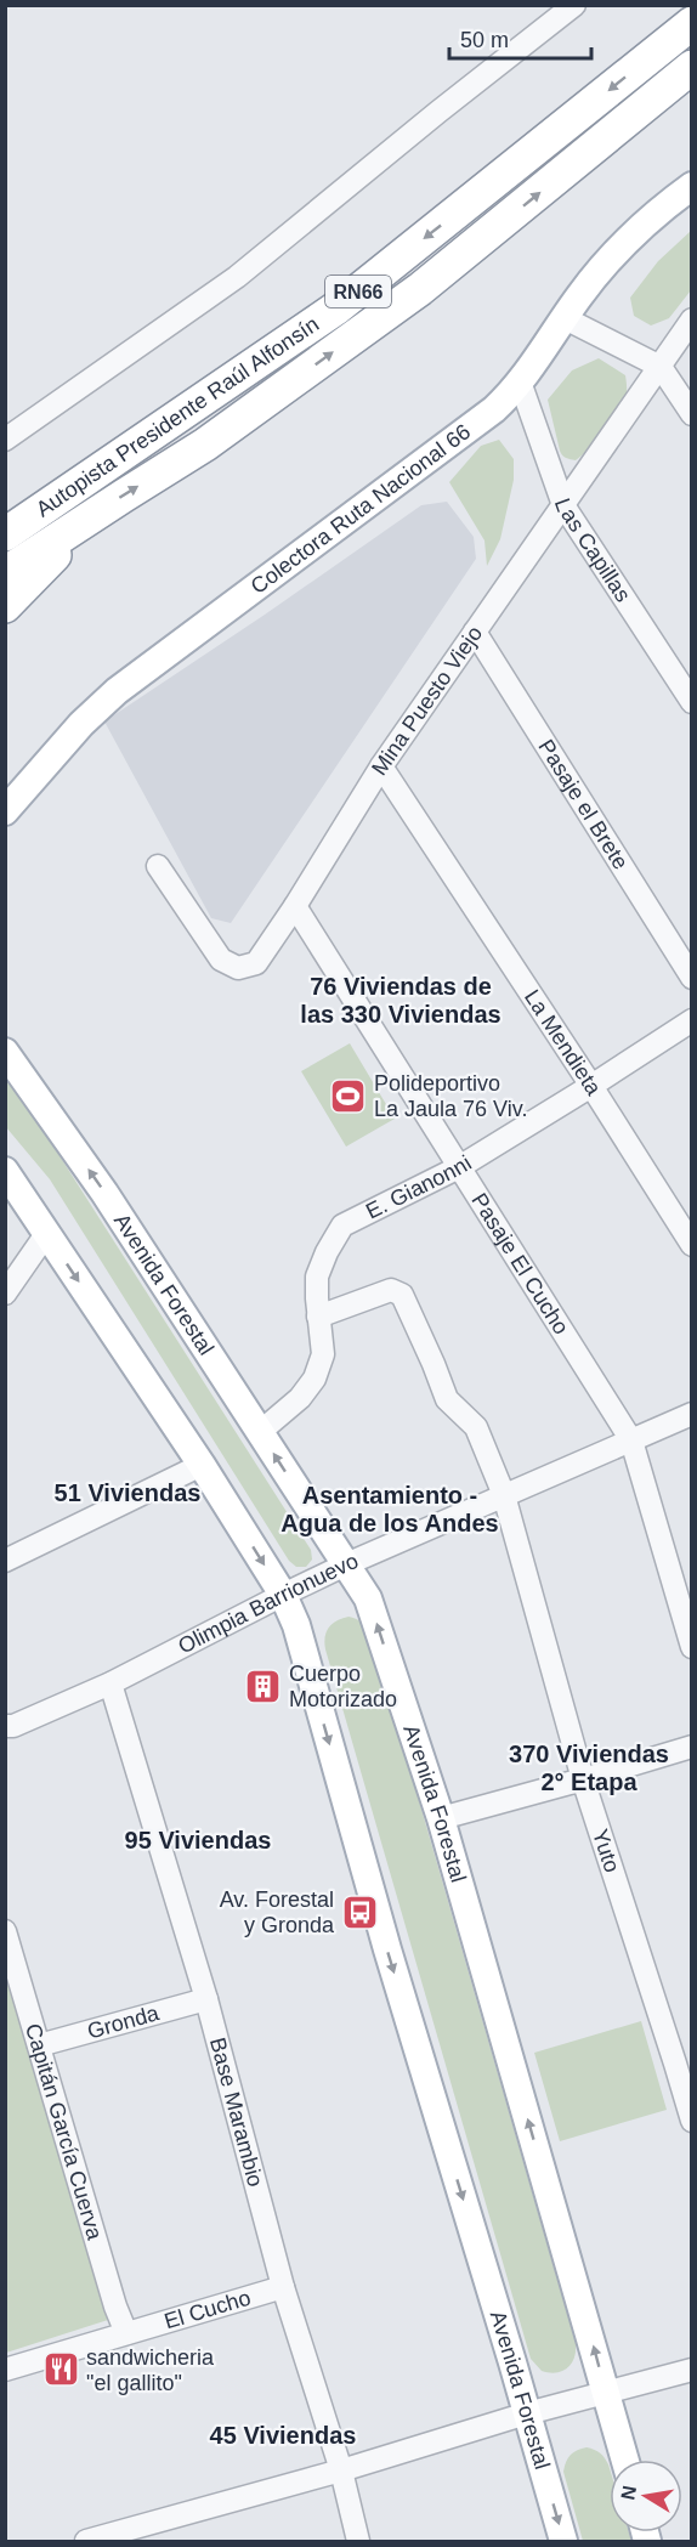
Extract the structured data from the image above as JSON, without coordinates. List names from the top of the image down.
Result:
{
  "streets": {
    "highway": ["RN66", "Autopista Presidente Raúl Alfonsín"],
    "main road": ["Colectora Ruta Nacional 66", "Avenida Forestal"],
    "street": [
      "Las Capillas",
      "Mina Puesto Viejo",
      "Pasaje el Brete",
      "La Mendieta",
      "E. Gianonni",
      "Pasaje El Cucho",
      "Olimpia Barrionuevo",
      "Yuto",
      "Gronda",
      "Base Marambio",
      "Capitán García Cuerva",
      "El Cucho"
    ]
  },
  "crossings": [
    ["Colectora Ruta Nacional 66", "Las Capillas"],
    ["Las Capillas", "Mina Puesto Viejo"],
    ["Mina Puesto Viejo", "Pasaje el Brete"],
    ["Mina Puesto Viejo", "La Mendieta"],
    ["Mina Puesto Viejo", "Pasaje El Cucho"],
    ["La Mendieta", "E. Gianonni"],
    ["E. Gianonni", "Pasaje El Cucho"],
    ["E. Gianonni", "Avenida Forestal"],
    ["E. Gianonni", "Yuto"],
    ["Pasaje El Cucho", "Olimpia Barrionuevo"],
    ["Avenida Forestal", "Olimpia Barrionuevo"],
    ["Olimpia Barrionuevo", "Yuto"],
    ["Olimpia Barrionuevo", "Base Marambio"],
    ["Gronda", "Base Marambio"],
    ["Gronda", "Capitán García Cuerva"],
    ["Base Marambio", "El Cucho"],
    ["Capitán García Cuerva", "El Cucho"]
  ],
  "districts": [
    "76 Viviendas de las 330 Viviendas",
    "51 Viviendas",
    "Asentamiento - Agua de los Andes",
    "370 Viviendas 2° Etapa",
    "95 Viviendas",
    "45 Viviendas"
  ],
  "places": {
    "sports": ["Polideportivo La Jaula 76 Viv."],
    "building": ["Cuerpo Motorizado"],
    "bus stop": ["Av. Forestal y Gronda"],
    "restaurant": ["sandwicheria \"el gallito\""]
  },
  "scale_bar": "50 m",
  "north": "left"
}
